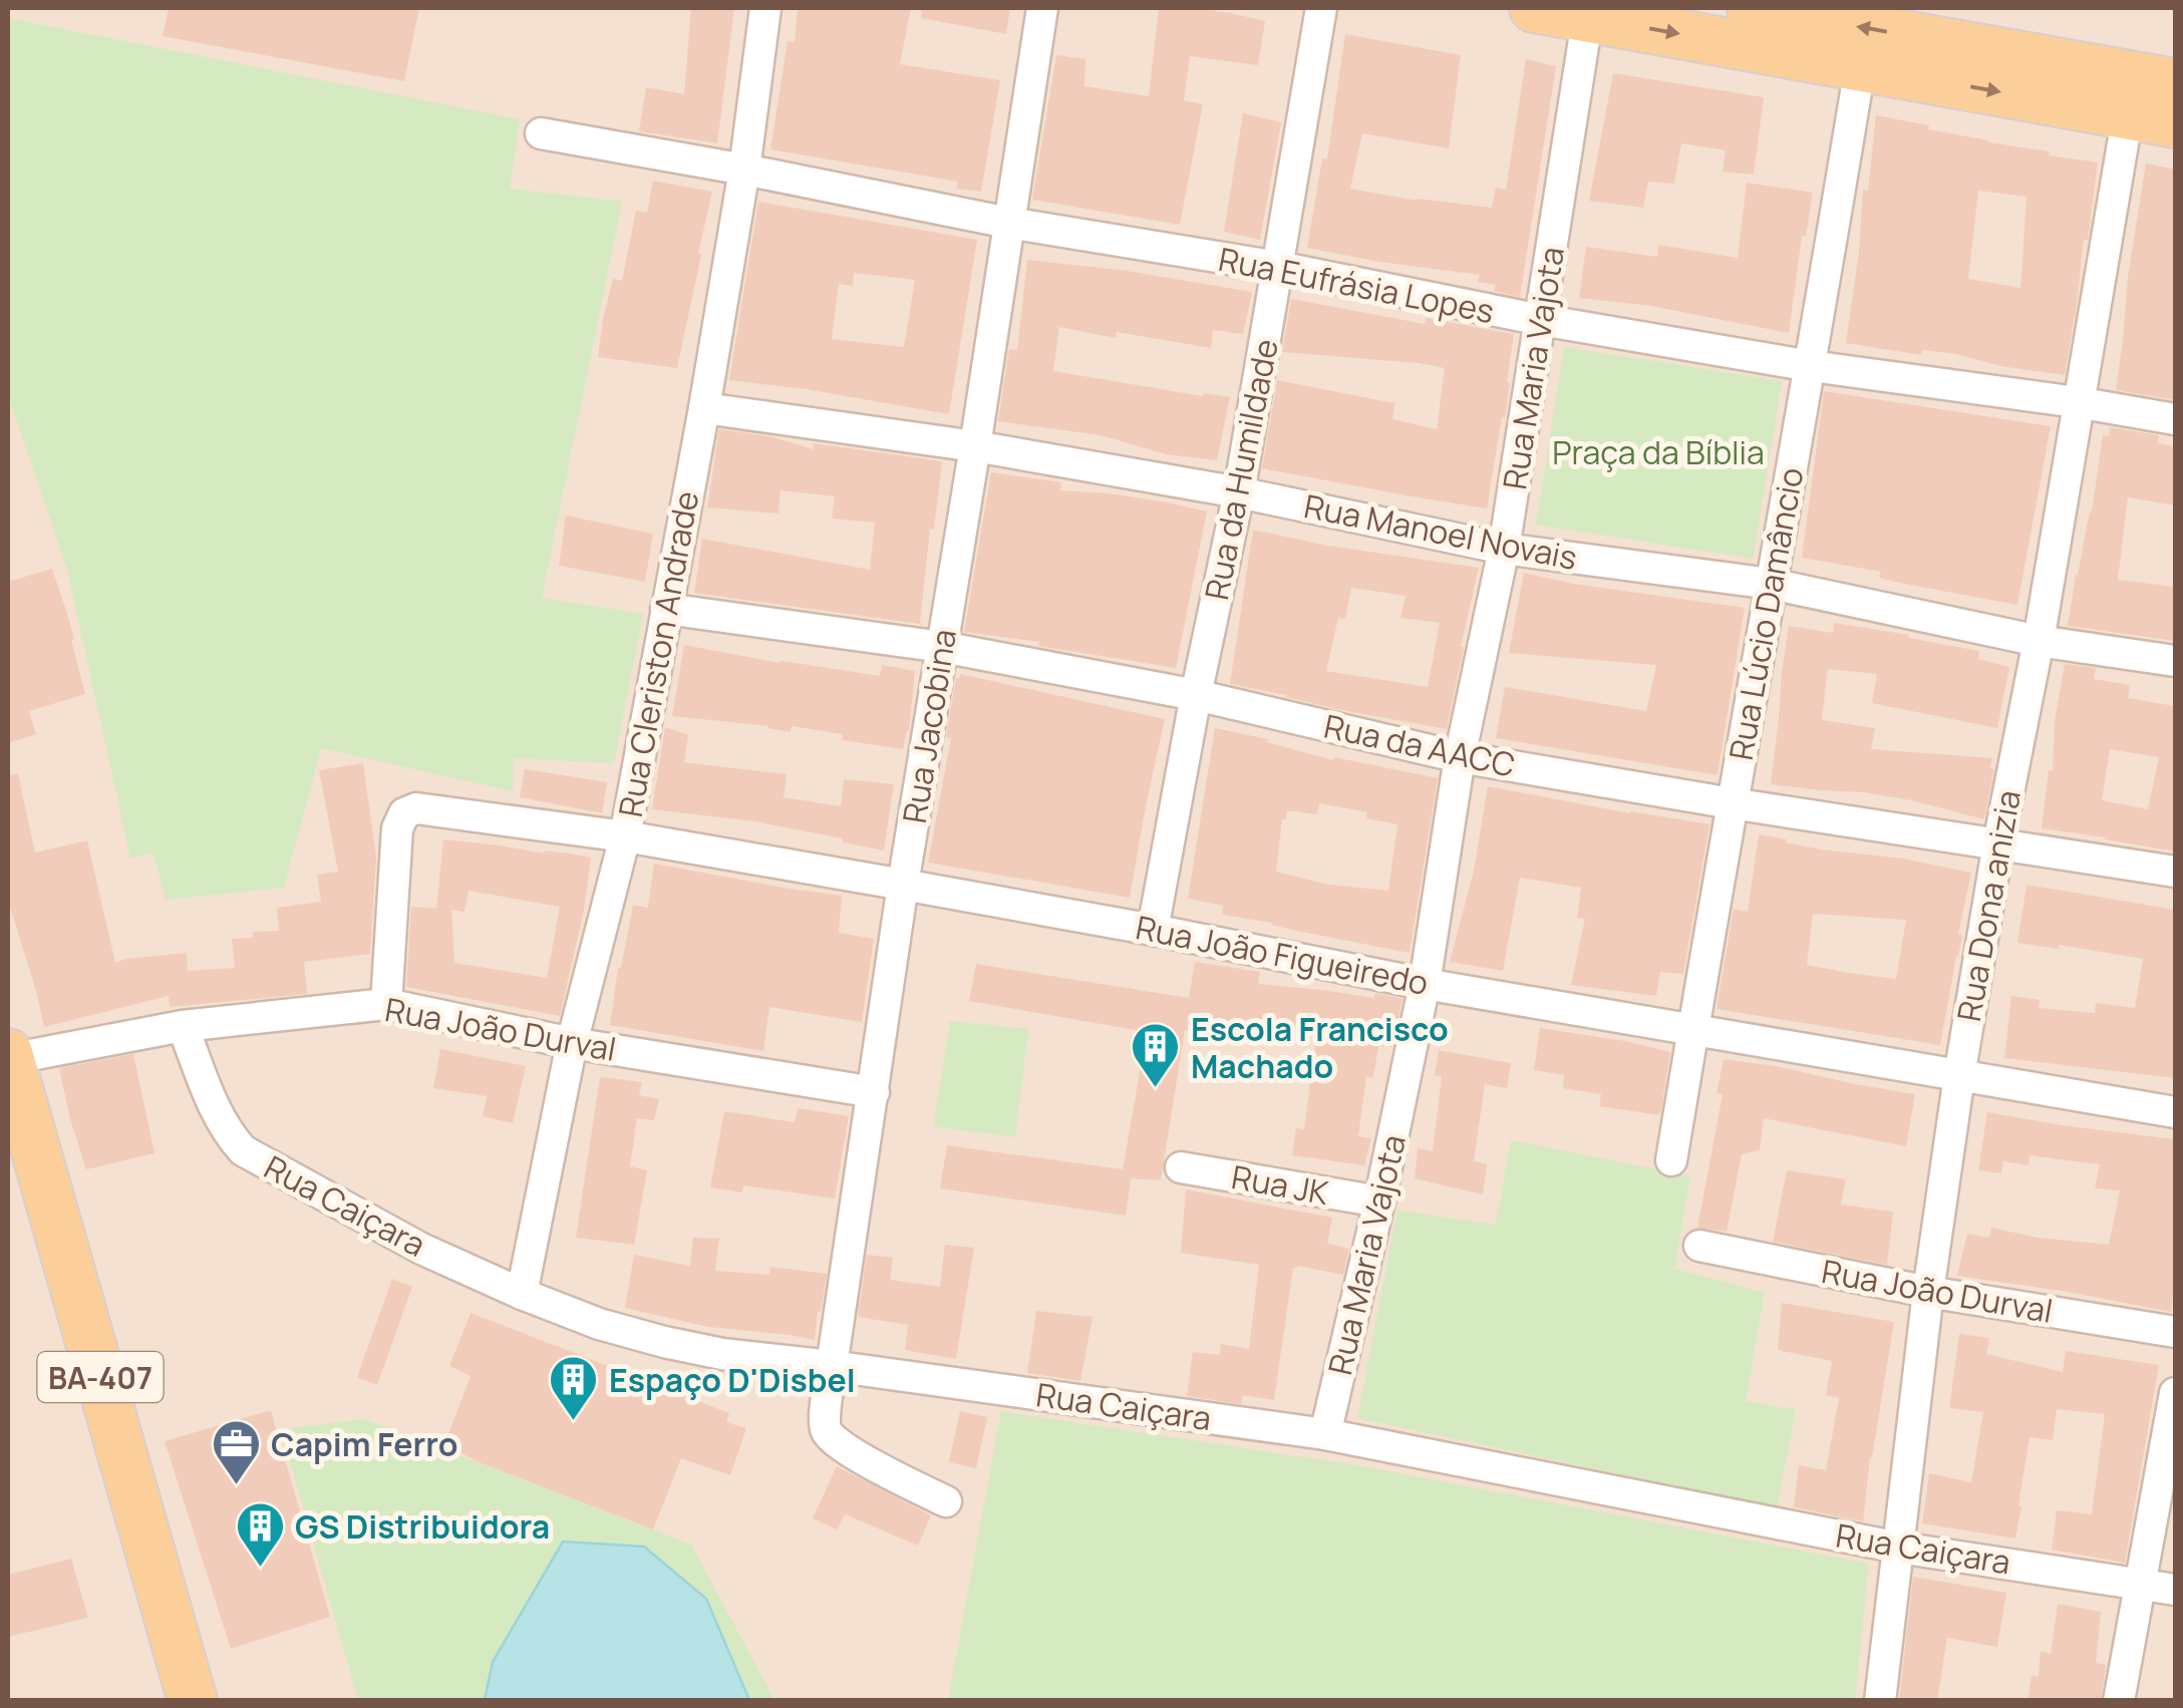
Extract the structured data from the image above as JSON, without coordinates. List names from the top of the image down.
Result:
{
  "streets": {
    "main road": ["BA-407"],
    "street": [
      "Rua Eufrásia Lopes",
      "Rua Maria Vajota",
      "Rua da Humildade",
      "Rua Manoel Novais",
      "Rua Lúcio Damâncio",
      "Rua Cleriston Andrade",
      "Rua Jacobina",
      "Rua da AACC",
      "Rua Dona anizia",
      "Rua João Figueiredo",
      "Rua João Durval",
      "Rua JK",
      "Rua Caiçara"
    ]
  },
  "crossings": [
    ["Rua Eufrásia Lopes", "Rua Maria Vajota"],
    ["Rua Eufrásia Lopes", "Rua da Humildade"],
    ["Rua Eufrásia Lopes", "Rua Lúcio Damâncio"],
    ["Rua Eufrásia Lopes", "Rua Cleriston Andrade"],
    ["Rua Eufrásia Lopes", "Rua Jacobina"],
    ["Rua Eufrásia Lopes", "Rua Dona anizia"],
    ["Rua Maria Vajota", "Rua Manoel Novais"],
    ["Rua Maria Vajota", "Rua da AACC"],
    ["Rua Maria Vajota", "Rua João Figueiredo"],
    ["Rua Maria Vajota", "Rua JK"],
    ["Rua Maria Vajota", "Rua Caiçara"],
    ["Rua da Humildade", "Rua Manoel Novais"],
    ["Rua da Humildade", "Rua da AACC"],
    ["Rua da Humildade", "Rua João Figueiredo"],
    ["Rua Manoel Novais", "Rua Lúcio Damâncio"],
    ["Rua Manoel Novais", "Rua Cleriston Andrade"],
    ["Rua Manoel Novais", "Rua Jacobina"],
    ["Rua Manoel Novais", "Rua Dona anizia"],
    ["Rua Lúcio Damâncio", "Rua da AACC"],
    ["Rua Lúcio Damâncio", "Rua João Figueiredo"],
    ["Rua Cleriston Andrade", "Rua da AACC"],
    ["Rua Cleriston Andrade", "Rua João Figueiredo"],
    ["Rua Cleriston Andrade", "Rua João Durval"],
    ["Rua Cleriston Andrade", "Rua Caiçara"],
    ["Rua Jacobina", "Rua da AACC"],
    ["Rua Jacobina", "Rua João Figueiredo"],
    ["Rua Jacobina", "Rua João Durval"],
    ["Rua Jacobina", "Rua Caiçara"],
    ["Rua da AACC", "Rua Dona anizia"],
    ["Rua Dona anizia", "Rua João Figueiredo"],
    ["Rua Dona anizia", "Rua João Durval"],
    ["Rua Dona anizia", "Rua Caiçara"],
    ["Rua João Figueiredo", "Rua João Durval"],
    ["Rua João Durval", "Rua Caiçara"],
    ["Rua João Durval", "BA-407"]
  ],
  "parks": ["Praça da Bíblia"],
  "places": {
    "building": ["Escola Francisco Machado", "Espaço D'Disbel", "GS Distribuidora"],
    "office": ["Capim Ferro"]
  }
}
